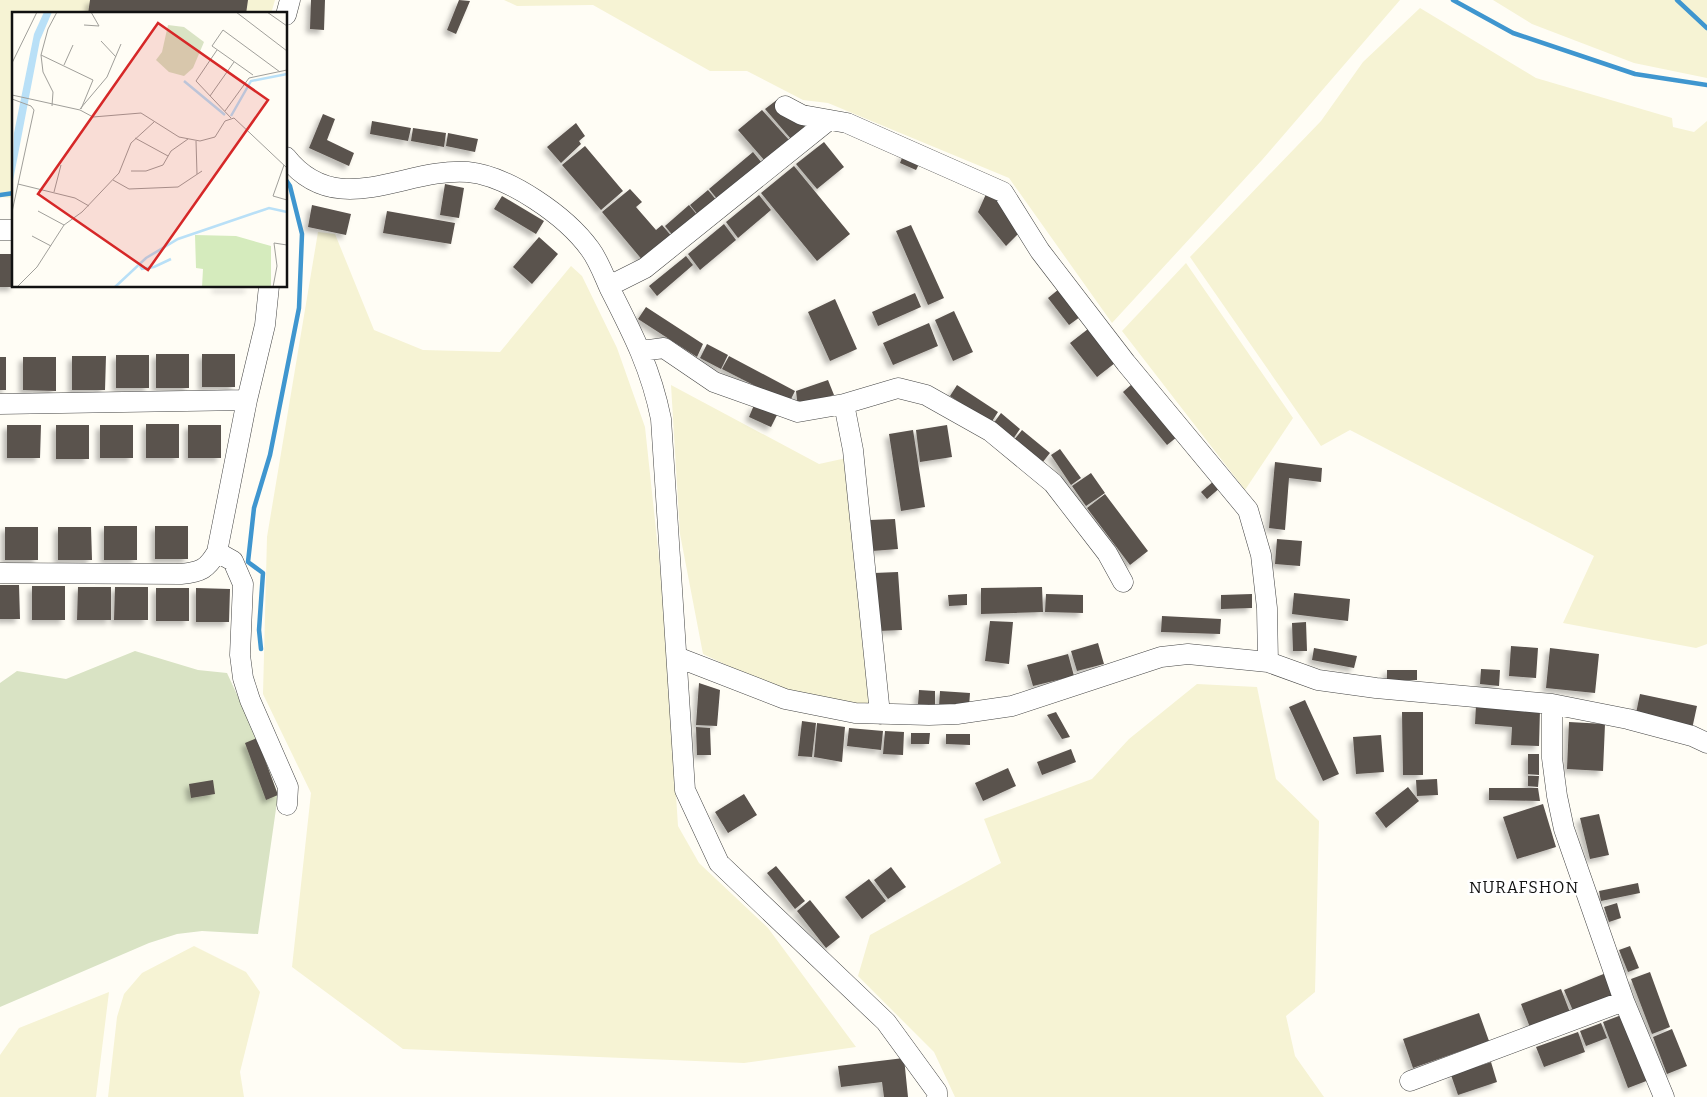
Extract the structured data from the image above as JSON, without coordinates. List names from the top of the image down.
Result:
{
  "districts": ["NURAFSHON"]
}
